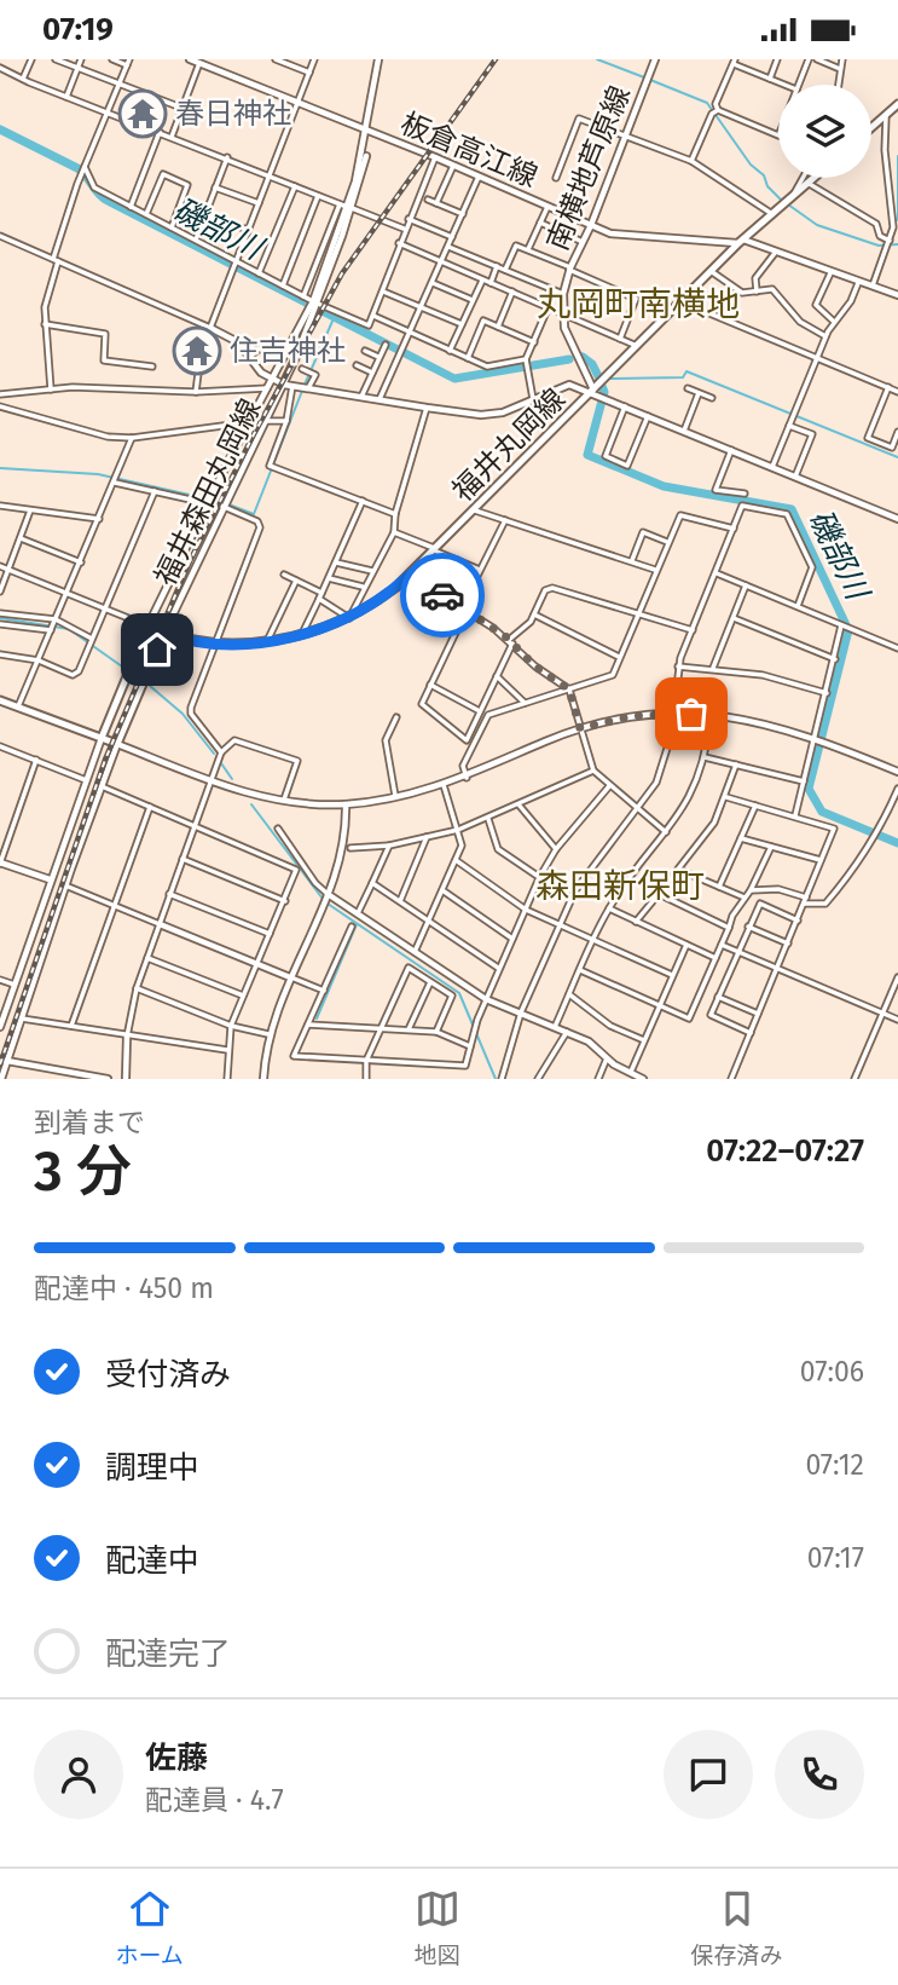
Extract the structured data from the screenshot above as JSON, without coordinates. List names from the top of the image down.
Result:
{
  "streets": {
    "main road": [
      "板倉高江線",
      "南横地芦原線",
      "福井丸岡線",
      "福井森田丸岡線"
    ]
  },
  "crossings": [
    ["板倉高江線", "南横地芦原線"],
    ["板倉高江線", "福井丸岡線"],
    ["板倉高江線", "福井森田丸岡線"],
    ["南横地芦原線", "福井丸岡線"],
    ["福井丸岡線", "福井森田丸岡線"]
  ],
  "districts": ["丸岡町南横地", "森田新保町"],
  "water": ["磯部川"],
  "places": {
    "temple": ["春日神社", "住吉神社"]
  },
  "page": {
    "status": "07:19",
    "heading": ["3 分", "到着まで", "07:22–07:27"],
    "panel": ["佐藤", "配達員 · 4.7"],
    "bar": "配達中 · 450 m",
    "list": [
      ["受付済み", "07:06"],
      ["調理中", "07:12"],
      ["配達中", "07:17"],
      "配達完了"
    ],
    "tabs": ["ホーム", "地図", "保存済み"]
  }
}
